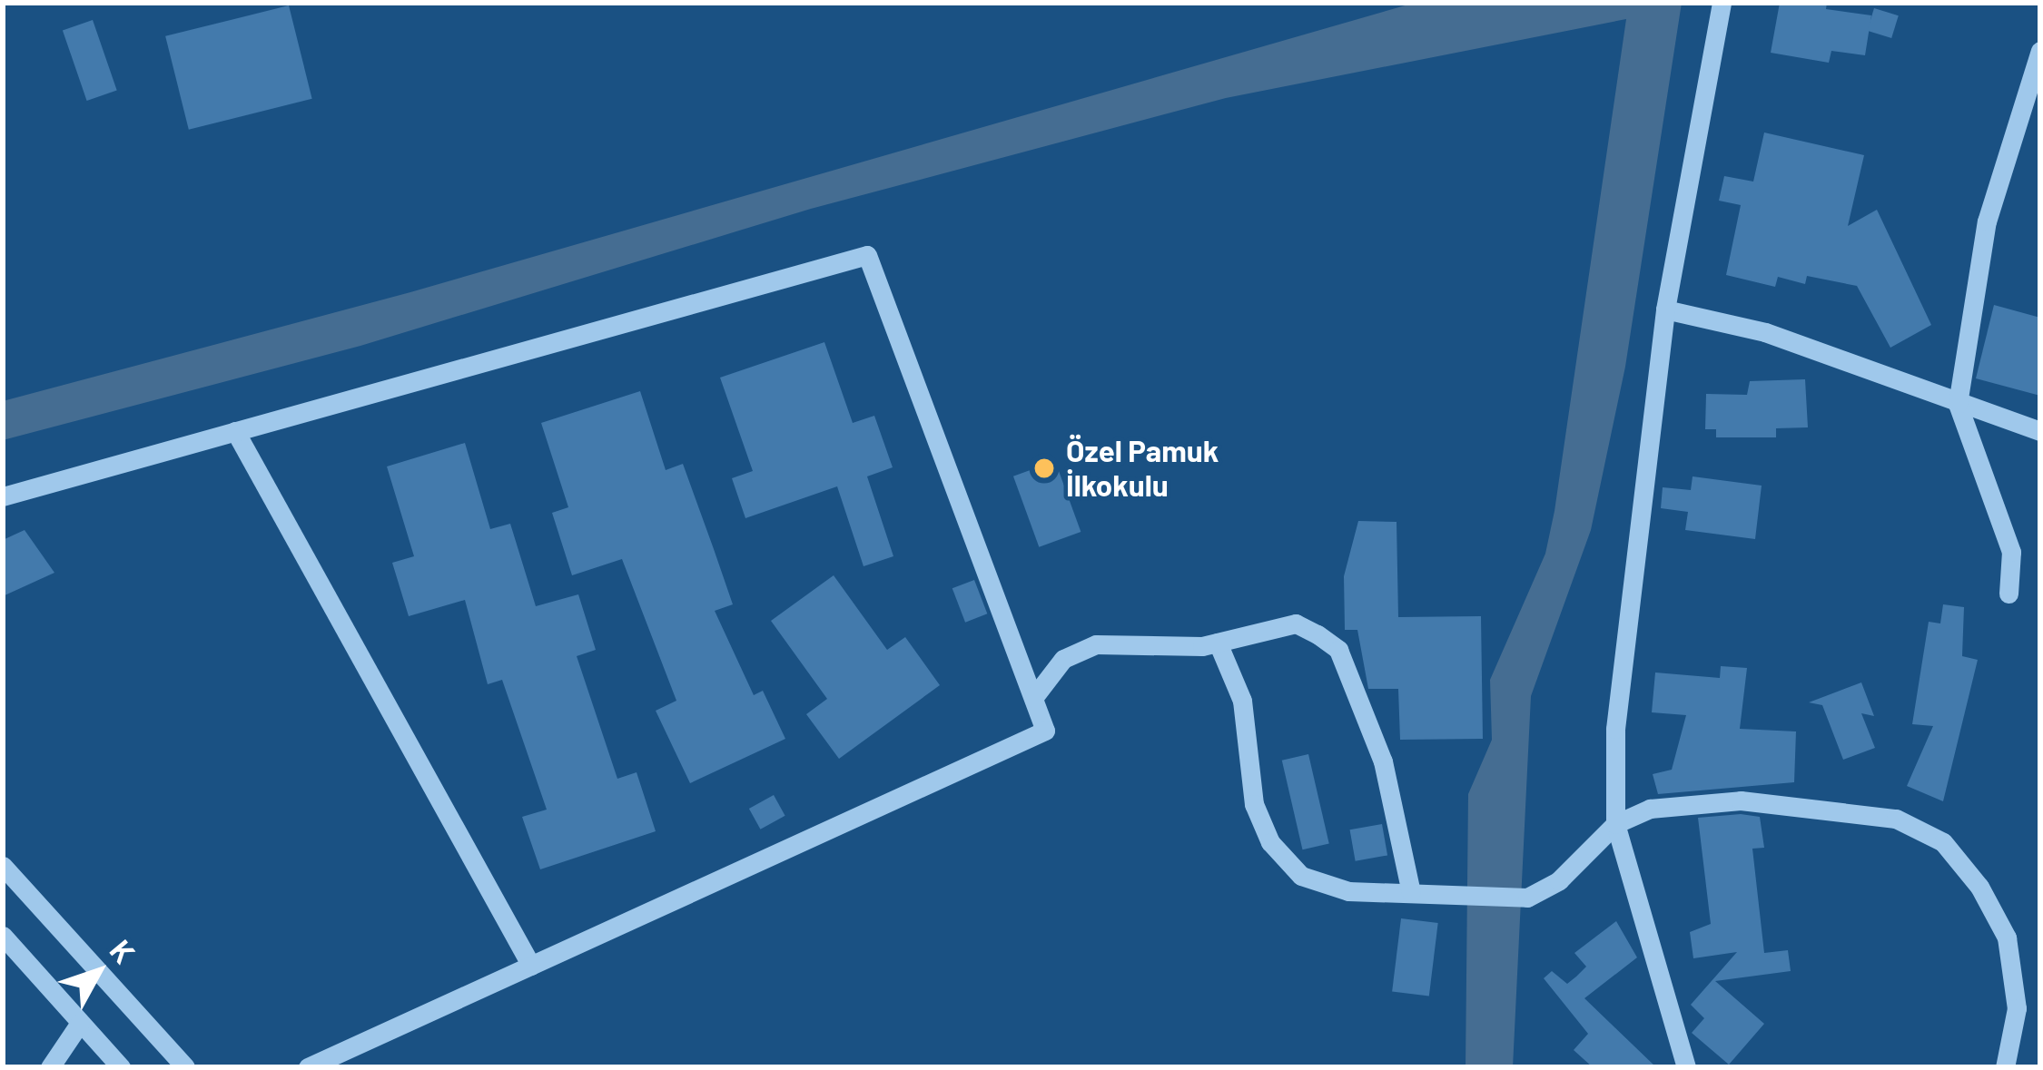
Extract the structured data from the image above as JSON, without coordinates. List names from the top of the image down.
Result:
{
  "places": ["Özel Pamuk İlkokulu"],
  "north": "top right"
}
